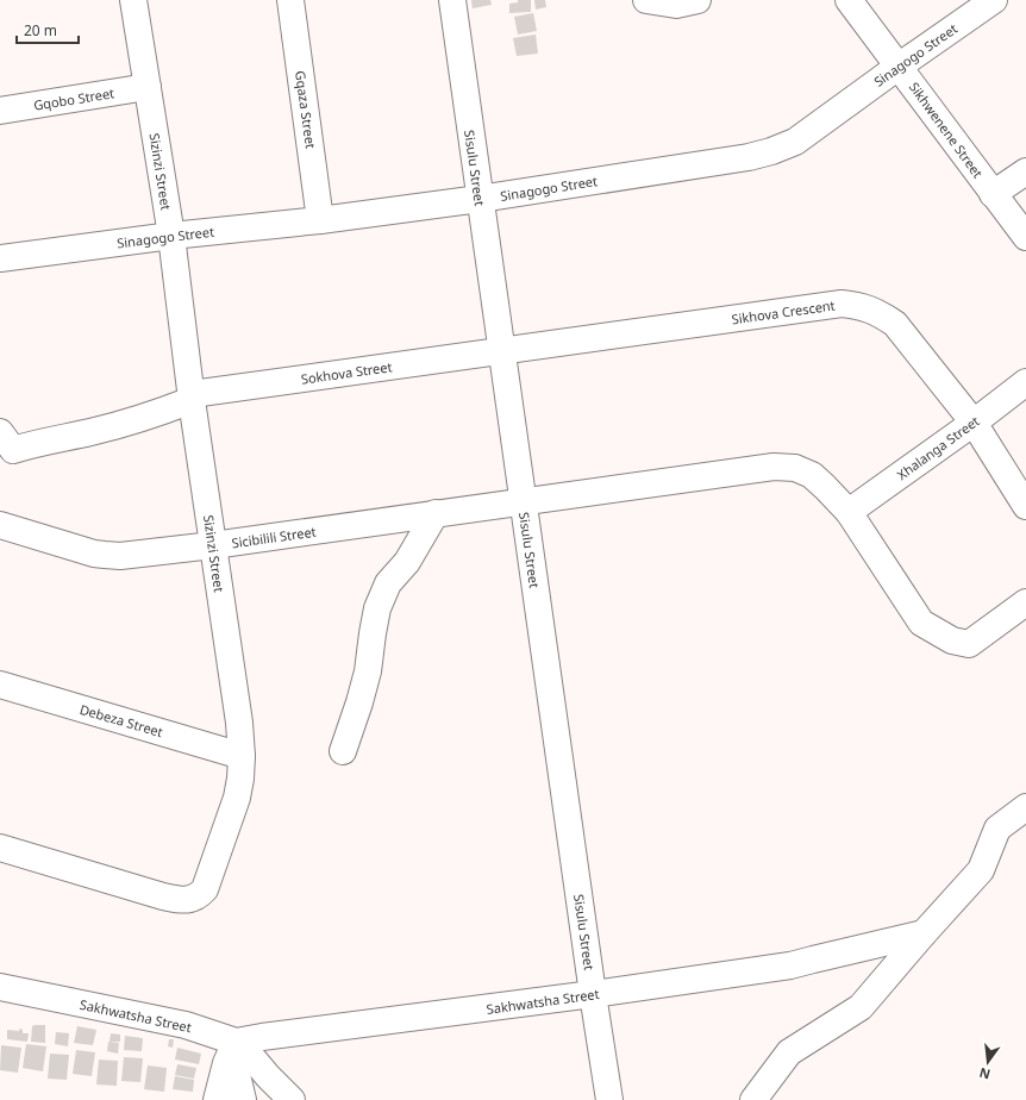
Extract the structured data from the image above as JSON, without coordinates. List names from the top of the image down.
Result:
{
  "streets": {
    "street": [
      "Sinagogo Street",
      "Gqobo Street",
      "Gqaza Street",
      "Sikhwenene Street",
      "Sisulu Street",
      "Sizinzi Street",
      "Sikhova Crescent",
      "Sokhova Street",
      "Xhalanga Street",
      "Sicibilili Street",
      "Debeza Street",
      "Sakhwatsha Street"
    ]
  },
  "crossings": [
    ["Sinagogo Street", "Gqaza Street"],
    ["Sinagogo Street", "Sikhwenene Street"],
    ["Sinagogo Street", "Sisulu Street"],
    ["Sinagogo Street", "Sizinzi Street"],
    ["Gqobo Street", "Sizinzi Street"],
    ["Sisulu Street", "Sikhova Crescent"],
    ["Sisulu Street", "Sokhova Street"],
    ["Sisulu Street", "Sicibilili Street"],
    ["Sisulu Street", "Sakhwatsha Street"],
    ["Sizinzi Street", "Sokhova Street"],
    ["Sizinzi Street", "Sicibilili Street"],
    ["Sizinzi Street", "Debeza Street"],
    ["Sikhova Crescent", "Sokhova Street"],
    ["Sikhova Crescent", "Xhalanga Street"]
  ],
  "scale_bar": "20 m",
  "north": "bottom"
}
